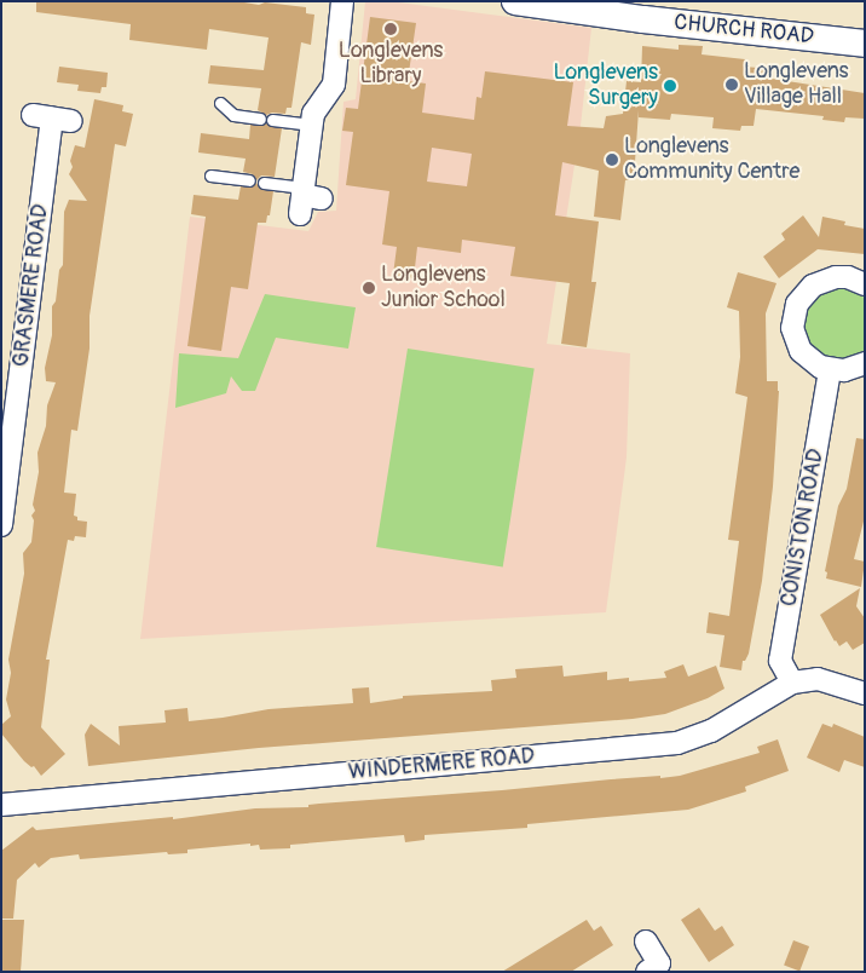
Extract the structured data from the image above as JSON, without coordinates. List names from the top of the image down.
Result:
{
  "streets": {
    "street": [
      "CHURCH ROAD",
      "GRASMERE ROAD",
      "CONISTON ROAD",
      "WINDERMERE ROAD"
    ]
  },
  "crossings": [
    ["CONISTON ROAD", "WINDERMERE ROAD"]
  ],
  "places": [
    "Longlevens Library",
    "Longlevens Village Hall",
    "Longlevens Surgery",
    "Longlevens Community Centre",
    "Longlevens Junior School"
  ]
}
